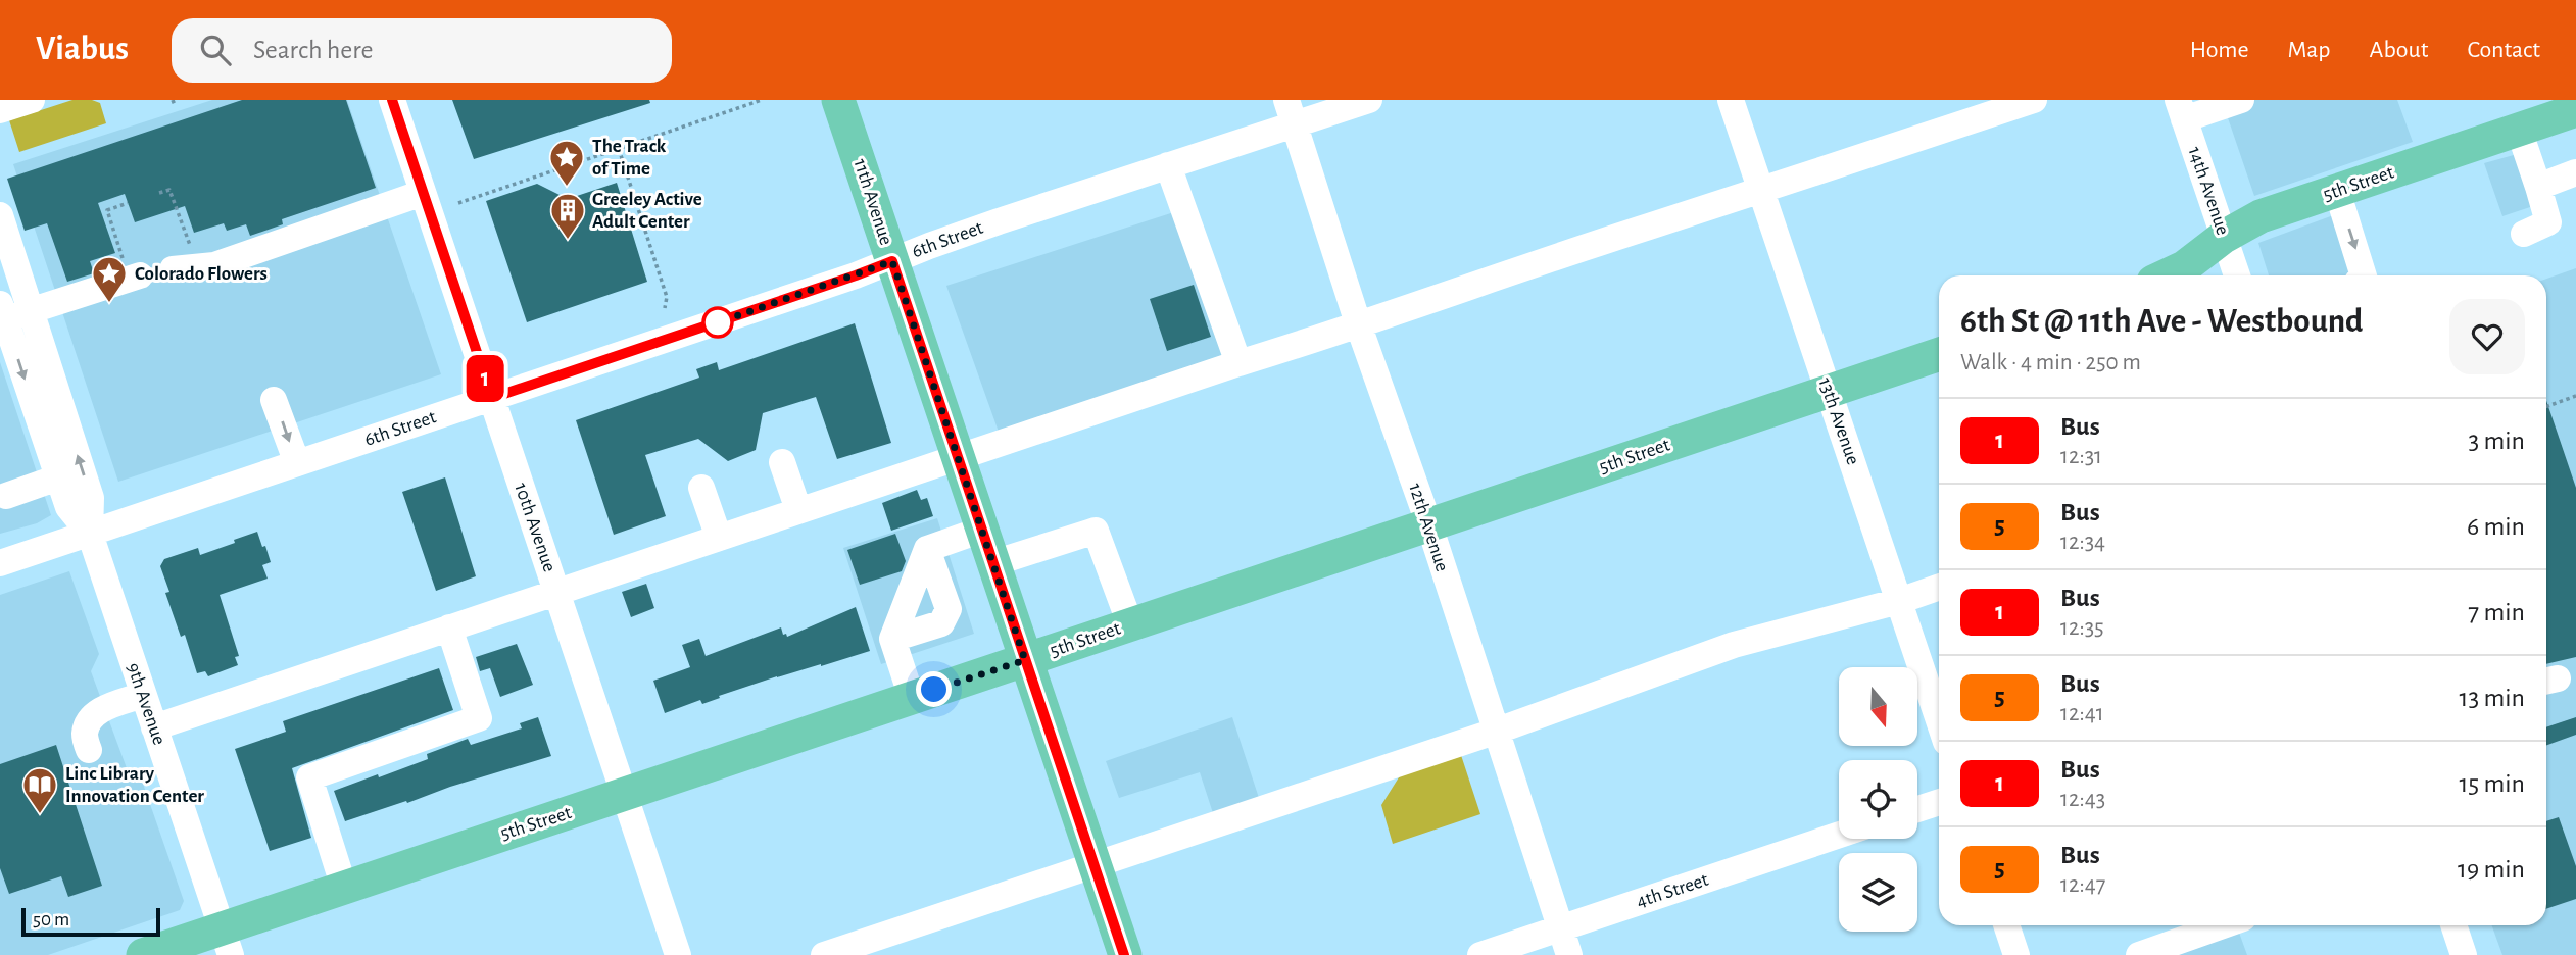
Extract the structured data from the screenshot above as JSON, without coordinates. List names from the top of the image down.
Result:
{
  "streets": {
    "main road": ["5th Street", "11th Avenue"],
    "street": [
      "14th Avenue",
      "6th Street",
      "13th Avenue",
      "10th Avenue",
      "12th Avenue",
      "9th Avenue",
      "4th Street"
    ]
  },
  "crossings": [
    ["5th Street", "14th Avenue"],
    ["5th Street", "11th Avenue"],
    ["5th Street", "13th Avenue"],
    ["5th Street", "10th Avenue"],
    ["5th Street", "12th Avenue"],
    ["5th Street", "9th Avenue"],
    ["11th Avenue", "6th Street"],
    ["6th Street", "10th Avenue"],
    ["6th Street", "12th Avenue"],
    ["6th Street", "9th Avenue"],
    ["12th Avenue", "4th Street"]
  ],
  "places": {
    "place": ["The Track of Time", "Colorado Flowers"],
    "building": ["Greeley Active Adult Center"],
    "library": ["Linc Library Innovation Center"]
  },
  "lines": ["bus line 1"],
  "scale_bar": "50 m",
  "north": "bottom",
  "page": {
    "header": "Viabus",
    "search": "Search here",
    "nav": [
      "Home",
      "Map",
      "About",
      "Contact"
    ],
    "on_map": "1",
    "heading": ["6th St @ 11th Ave - Westbound", "Walk · 4 min · 250 m"],
    "list": [
      {
        "mark": "1",
        "name": "Bus",
        "note": "12:31",
        "value": "3 min"
      },
      {
        "mark": "5",
        "name": "Bus",
        "note": "12:34",
        "value": "6 min"
      },
      {
        "mark": "1",
        "name": "Bus",
        "note": "12:35",
        "value": "7 min"
      },
      {
        "mark": "5",
        "name": "Bus",
        "note": "12:41",
        "value": "13 min"
      },
      {
        "mark": "1",
        "name": "Bus",
        "note": "12:43",
        "value": "15 min"
      },
      {
        "mark": "5",
        "name": "Bus",
        "note": "12:47",
        "value": "19 min"
      }
    ],
    "scale": "50 m"
  }
}
